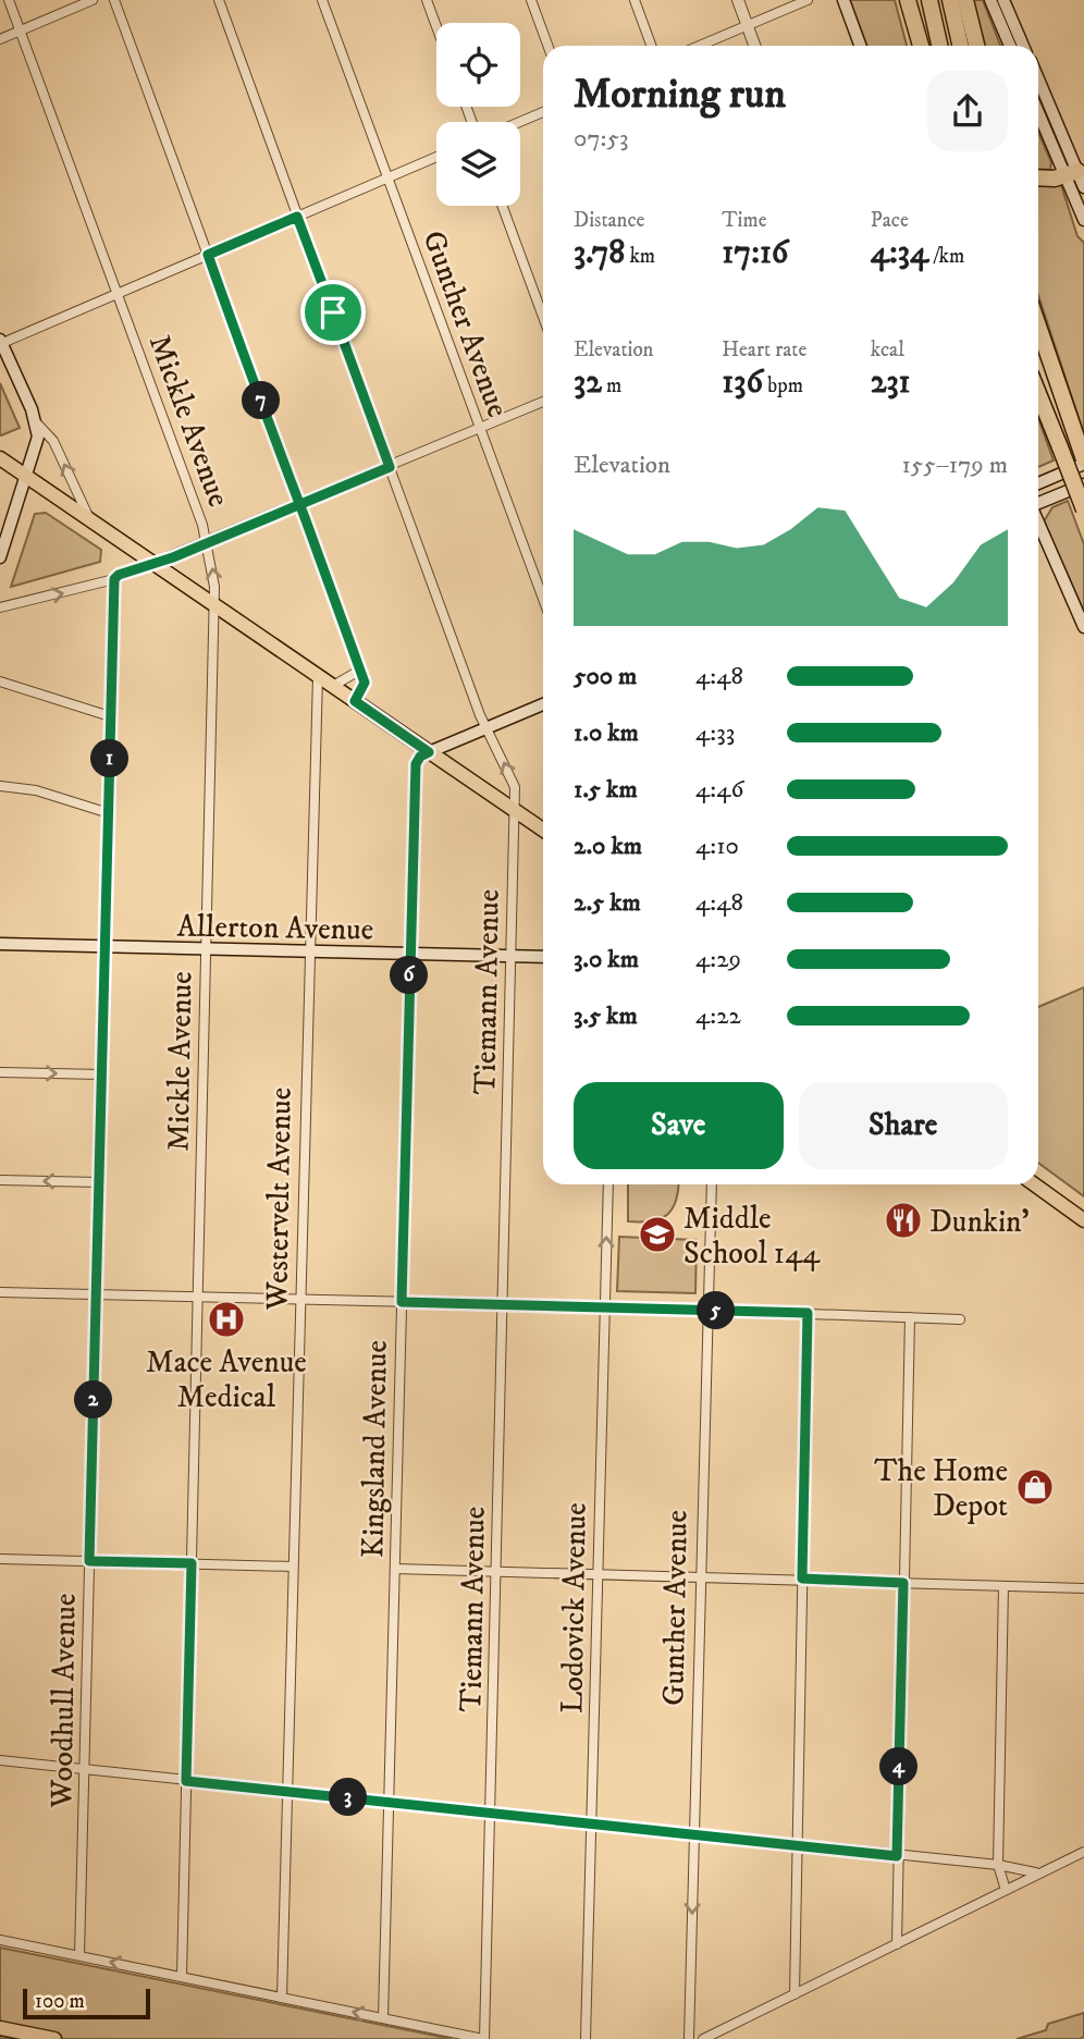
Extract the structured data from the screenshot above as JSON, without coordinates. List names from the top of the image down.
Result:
{
  "streets": {
    "main road": ["Allerton Avenue"],
    "street": [
      "Gunther Avenue",
      "Mickle Avenue",
      "Tiemann Avenue",
      "Westervelt Avenue",
      "Kingsland Avenue",
      "Lodovick Avenue",
      "Woodhull Avenue"
    ]
  },
  "crossings": [
    ["Mickle Avenue", "Allerton Avenue"],
    ["Allerton Avenue", "Tiemann Avenue"],
    ["Allerton Avenue", "Westervelt Avenue"],
    ["Allerton Avenue", "Kingsland Avenue"],
    ["Allerton Avenue", "Woodhull Avenue"]
  ],
  "places": {
    "restaurant": ["Dunkin'"],
    "school or university": ["Middle School 144"],
    "hospital": ["Mace Avenue Medical"],
    "shop": ["The Home Depot"]
  },
  "scale_bar": "100 m",
  "page": {
    "heading": ["Morning run", "07:53"],
    "stats": [
      ["Distance", "3.78 km"],
      ["Time", "17:16"],
      ["Pace", "4:34 /km"],
      ["Elevation", "32 m"],
      ["Heart rate", "136 bpm"],
      ["kcal", "231"]
    ],
    "pins": [
      "7",
      "1",
      "6",
      "5",
      "2",
      "4",
      "3"
    ],
    "chart": ["Elevation", "155–179 m"],
    "list": [
      {
        "name": "500 m",
        "note": "4:48"
      },
      {
        "name": "1.0 km",
        "note": "4:33"
      },
      {
        "name": "1.5 km",
        "note": "4:46"
      },
      {
        "name": "2.0 km",
        "note": "4:10"
      },
      {
        "name": "2.5 km",
        "note": "4:48"
      },
      {
        "name": "3.0 km",
        "note": "4:29"
      },
      {
        "name": "3.5 km",
        "note": "4:22"
      }
    ],
    "buttons": ["Save", "Share"],
    "scale": "100 m"
  }
}
